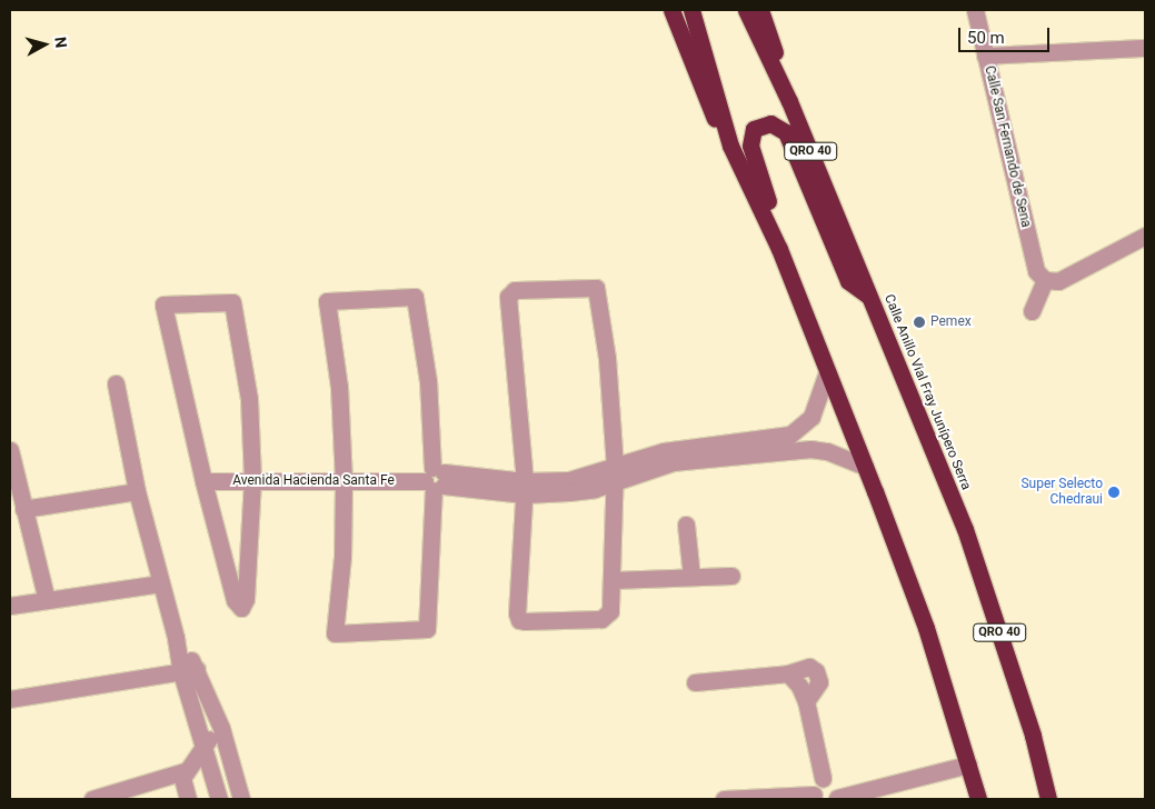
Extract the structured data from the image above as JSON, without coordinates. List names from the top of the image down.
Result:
{
  "streets": {
    "highway": ["QRO 40", "Calle Anillo Vial Fray Junípero Serra"],
    "street": ["Calle San Fernando de Sena", "Avenida Hacienda Santa Fe"]
  },
  "places": ["Pemex", "Super Selecto Chedraui"],
  "scale_bar": "50 m",
  "north": "right"
}
